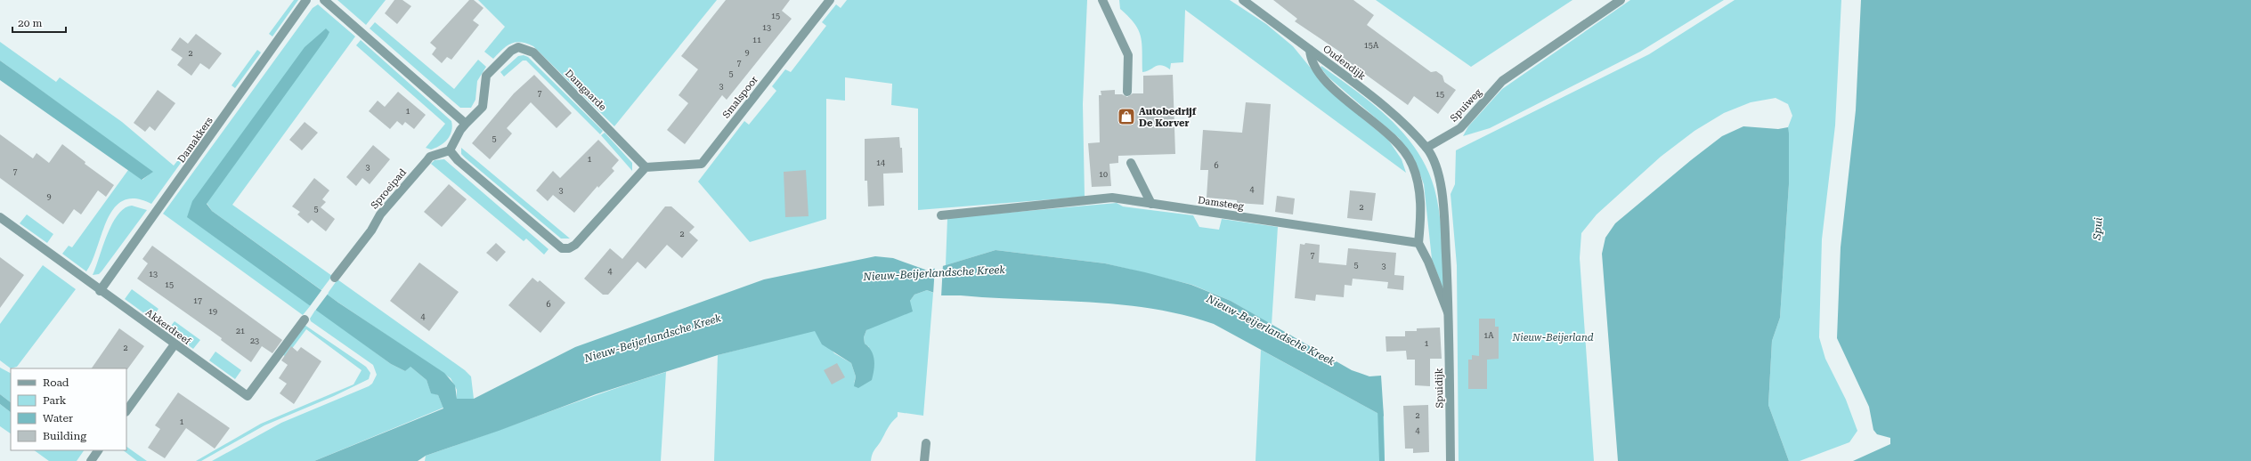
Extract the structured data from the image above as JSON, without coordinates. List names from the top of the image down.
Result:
{
  "streets": {
    "street": [
      "Oudendijk",
      "Damgaarde",
      "Smalspoor",
      "Spuiweg",
      "Damakkers",
      "Sproeipad",
      "Damsteeg",
      "Akkerdreef",
      "Spuidijk"
    ]
  },
  "crossings": [
    ["Oudendijk", "Spuiweg"],
    ["Damgaarde", "Smalspoor"],
    ["Damakkers", "Akkerdreef"]
  ],
  "water": ["Spui", "Nieuw-Beijerlandsche Kreek"],
  "parks": ["Nieuw-Beijerland"],
  "places": {
    "shop": ["Autobedrijf De Korver"]
  },
  "house_numbers": [
    "15",
    "13",
    "11",
    "15A",
    "9",
    "2",
    "7",
    "5",
    "3",
    "7",
    "15",
    "1",
    "5",
    "1",
    "14",
    "6",
    "3",
    "7",
    "10",
    "4",
    "3",
    "9",
    "2",
    "5",
    "2",
    "7",
    "5",
    "3",
    "4",
    "13",
    "15",
    "17",
    "6",
    "19",
    "4",
    "21",
    "1A",
    "23",
    "1",
    "2",
    "2",
    "1",
    "4"
  ],
  "legend": [
    "Road",
    "Park",
    "Water",
    "Building"
  ],
  "scale_bar": "20 m"
}
